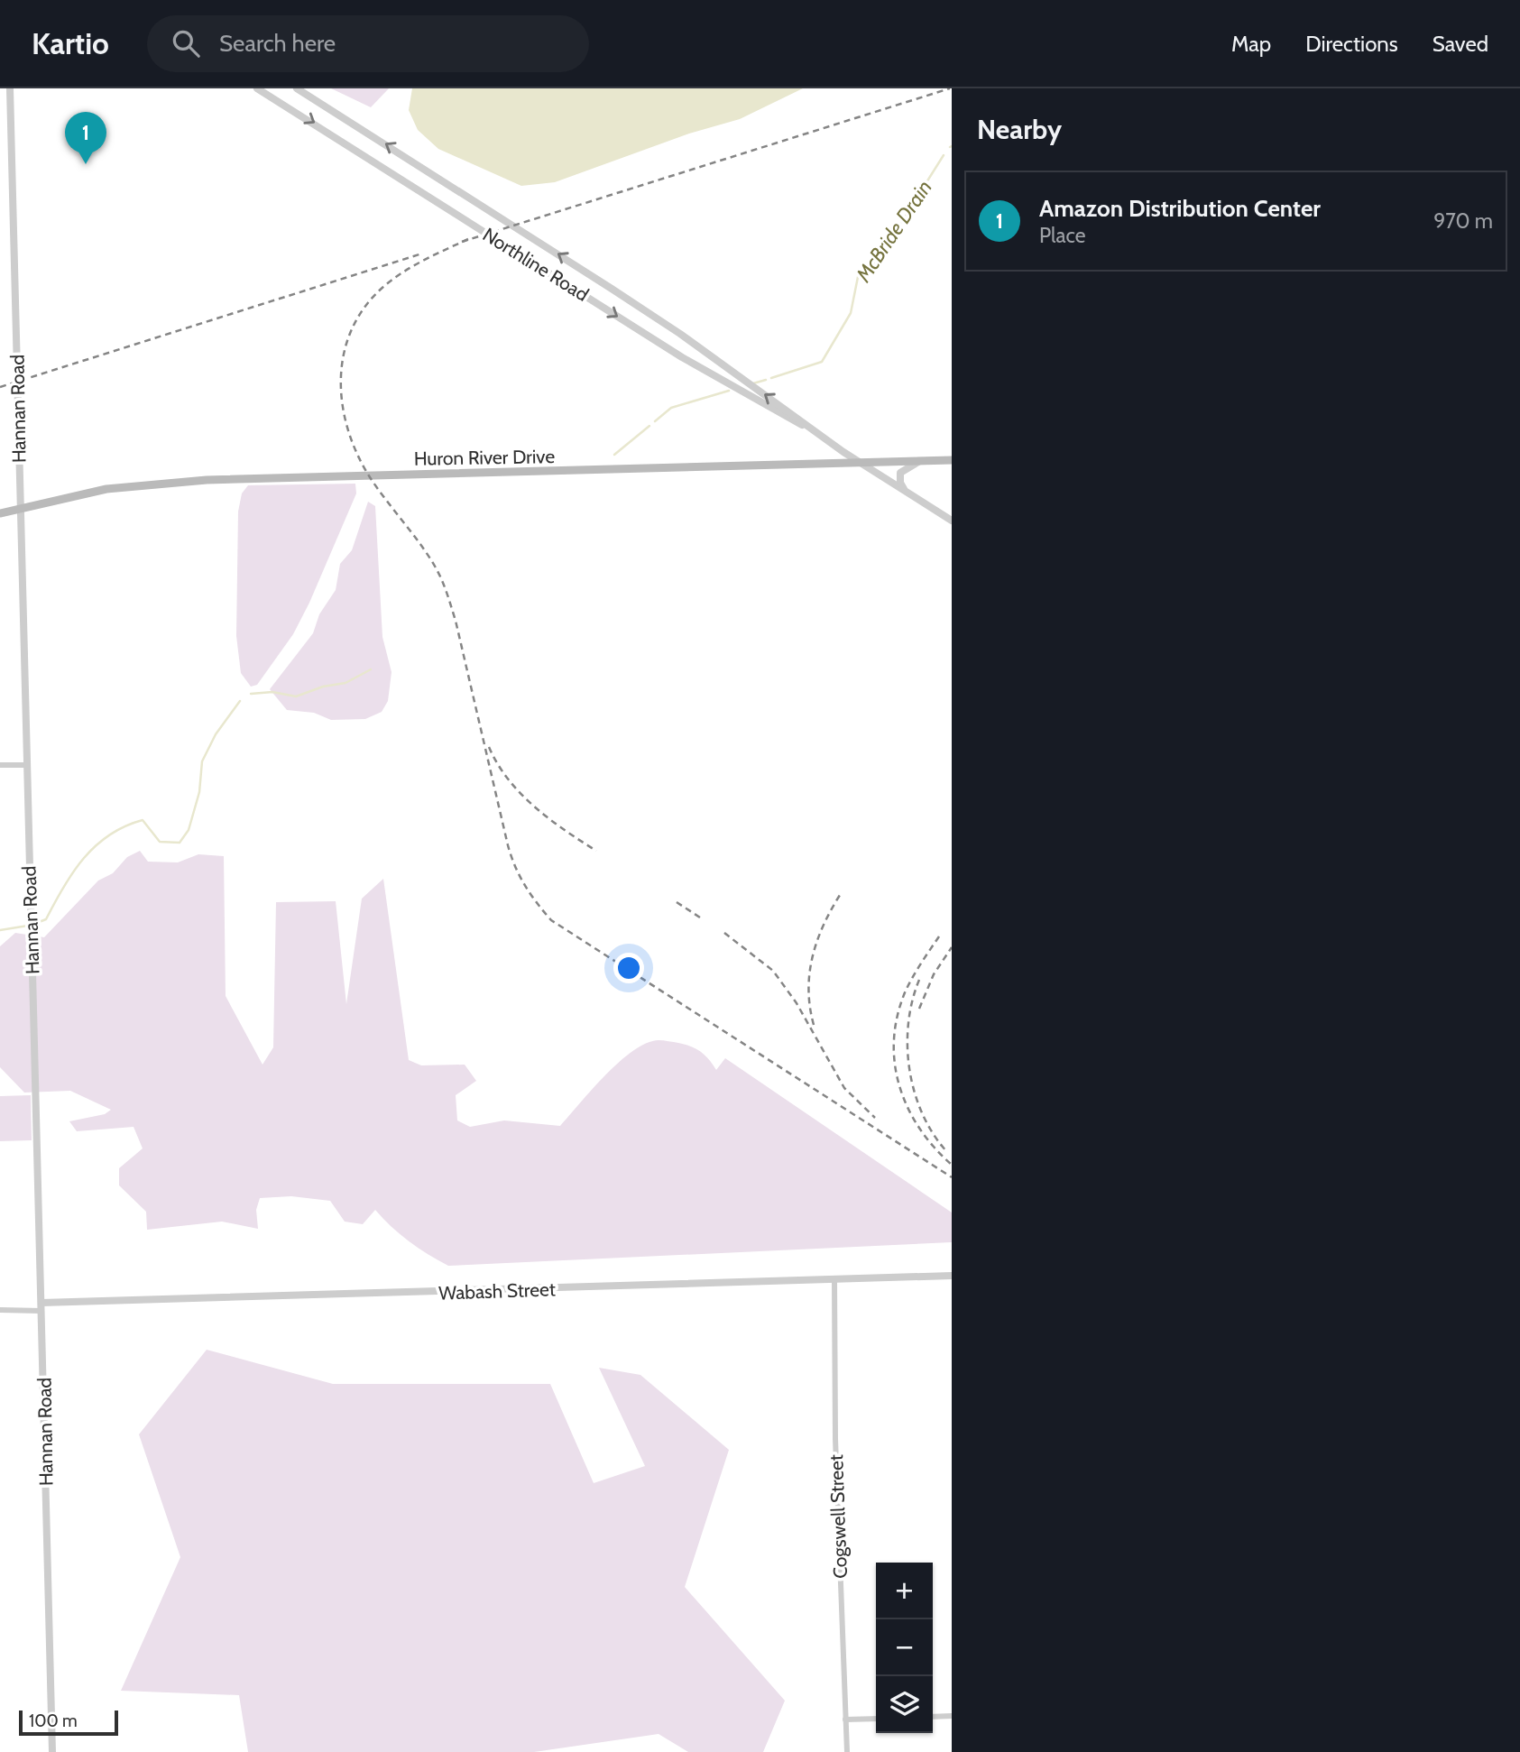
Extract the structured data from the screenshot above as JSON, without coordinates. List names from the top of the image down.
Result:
{
  "streets": {
    "main road": ["Huron River Drive"],
    "street": [
      "Northline Road",
      "Hannan Road",
      "Wabash Street",
      "Cogswell Street"
    ]
  },
  "crossings": [
    ["Northline Road", "Huron River Drive"],
    ["Hannan Road", "Huron River Drive"],
    ["Hannan Road", "Wabash Street"],
    ["Wabash Street", "Cogswell Street"]
  ],
  "water": ["McBride Drain"],
  "scale_bar": "100 m",
  "page": {
    "header": "Kartio",
    "search": "Search here",
    "nav": ["Map", "Directions", "Saved"],
    "heading": "Nearby",
    "pins": "1",
    "list": [
      {
        "mark": "1",
        "name": "Amazon Distribution Center",
        "note": "Place",
        "value": "970 m"
      }
    ],
    "map_buttons": ["+", "−"],
    "scale": "100 m"
  }
}
